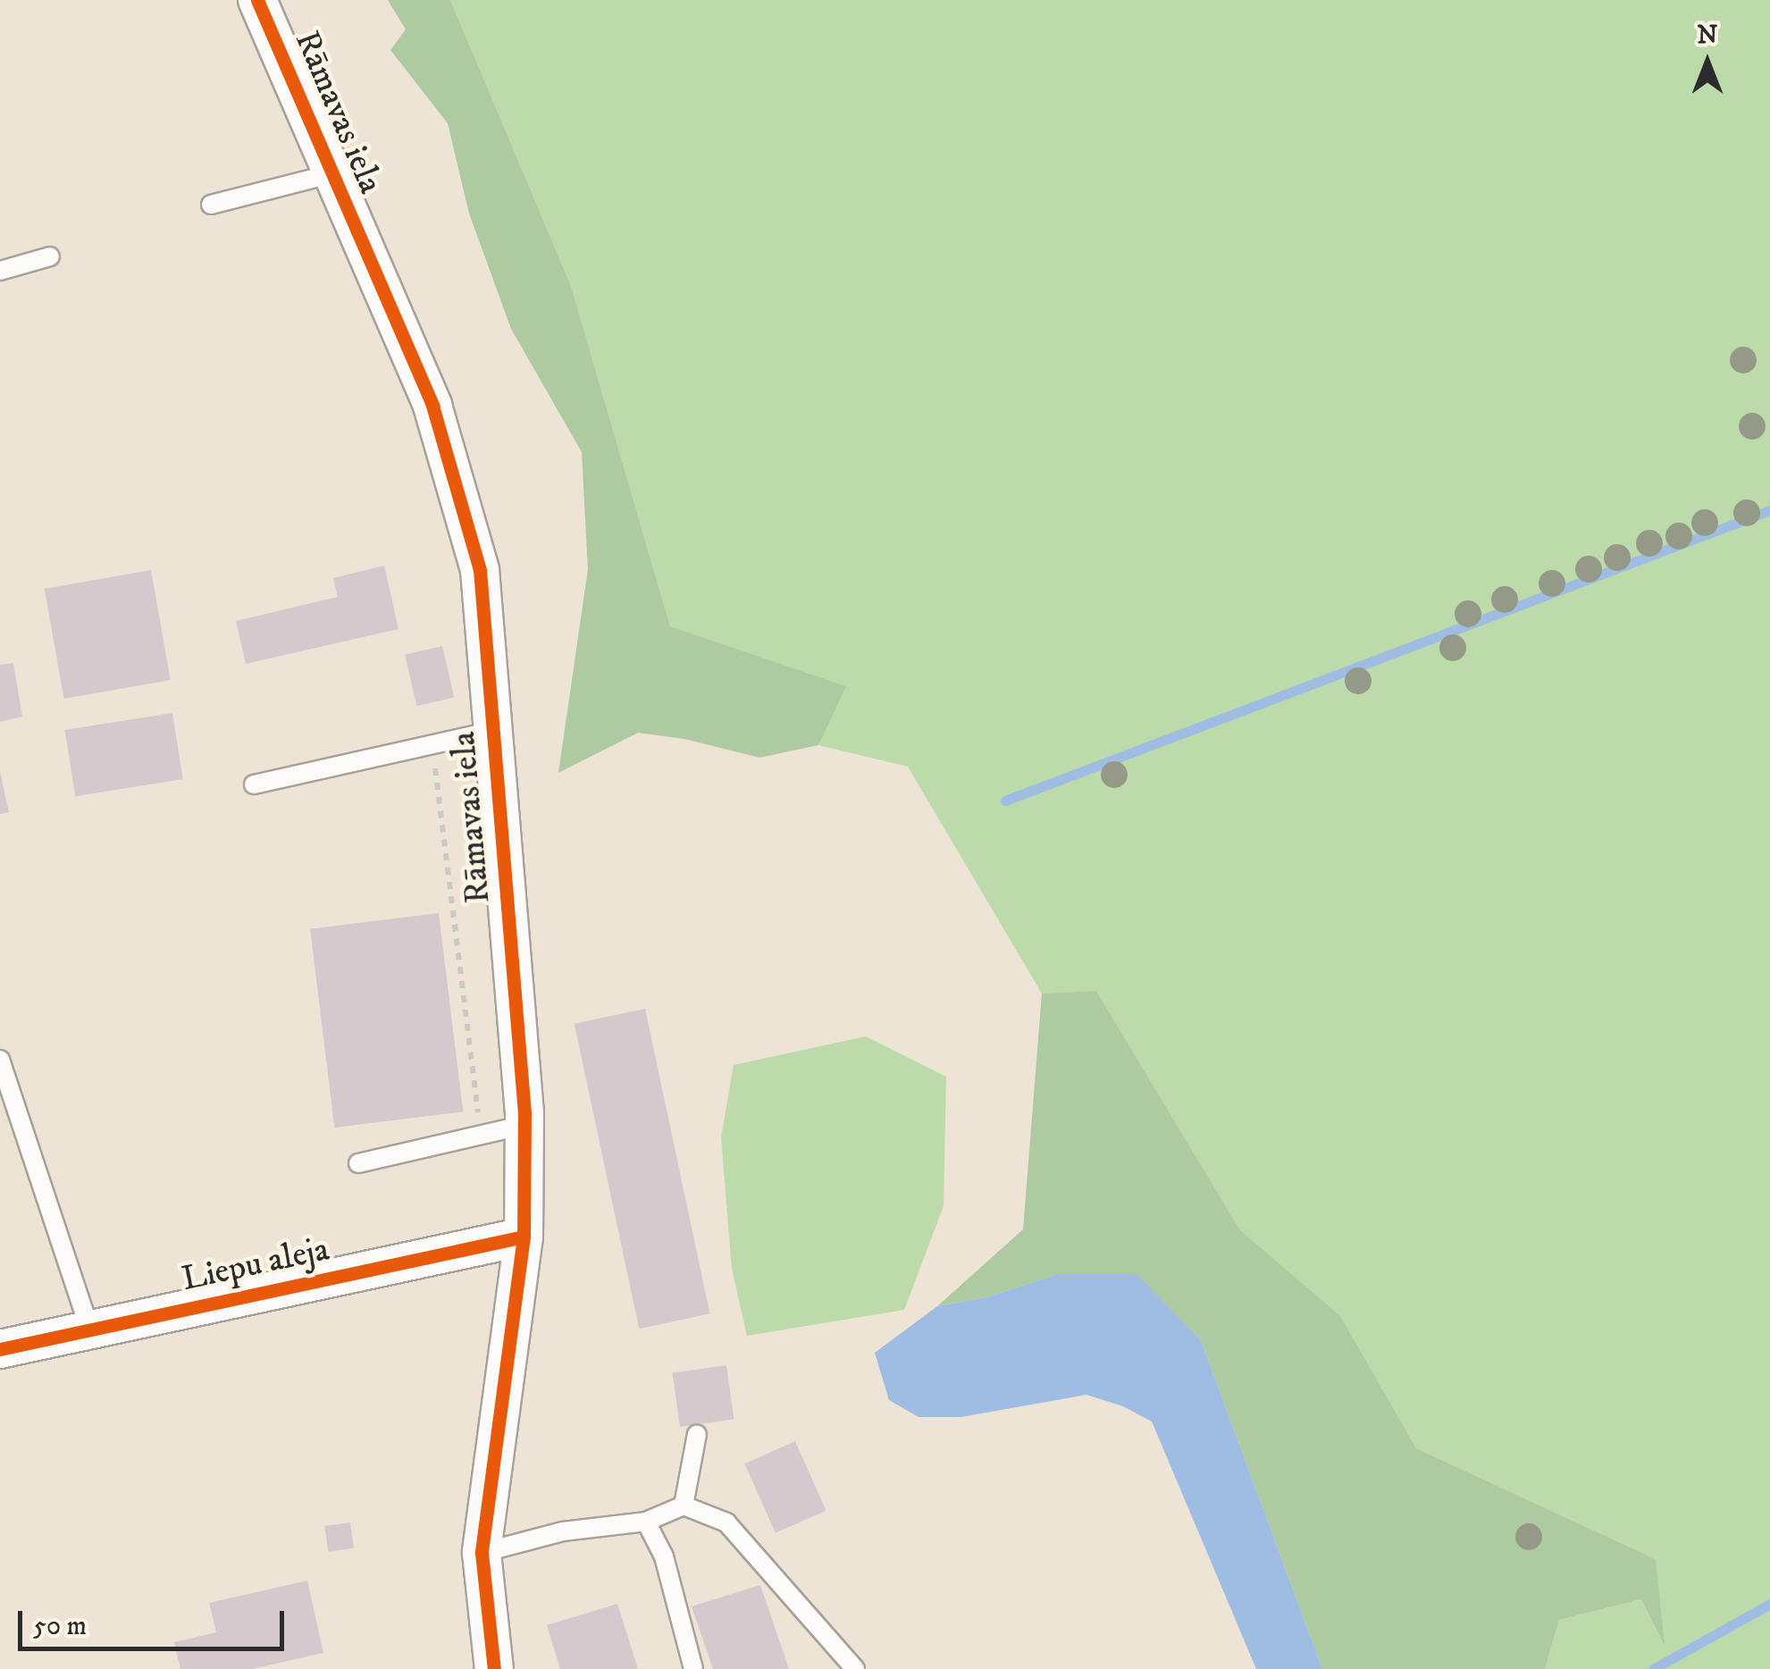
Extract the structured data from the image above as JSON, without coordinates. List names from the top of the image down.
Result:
{
  "streets": {
    "street": ["Rāmavas iela", "Liepu aleja"]
  },
  "crossings": [
    ["Rāmavas iela", "Liepu aleja"]
  ],
  "scale_bar": "50 m",
  "north": "top"
}
